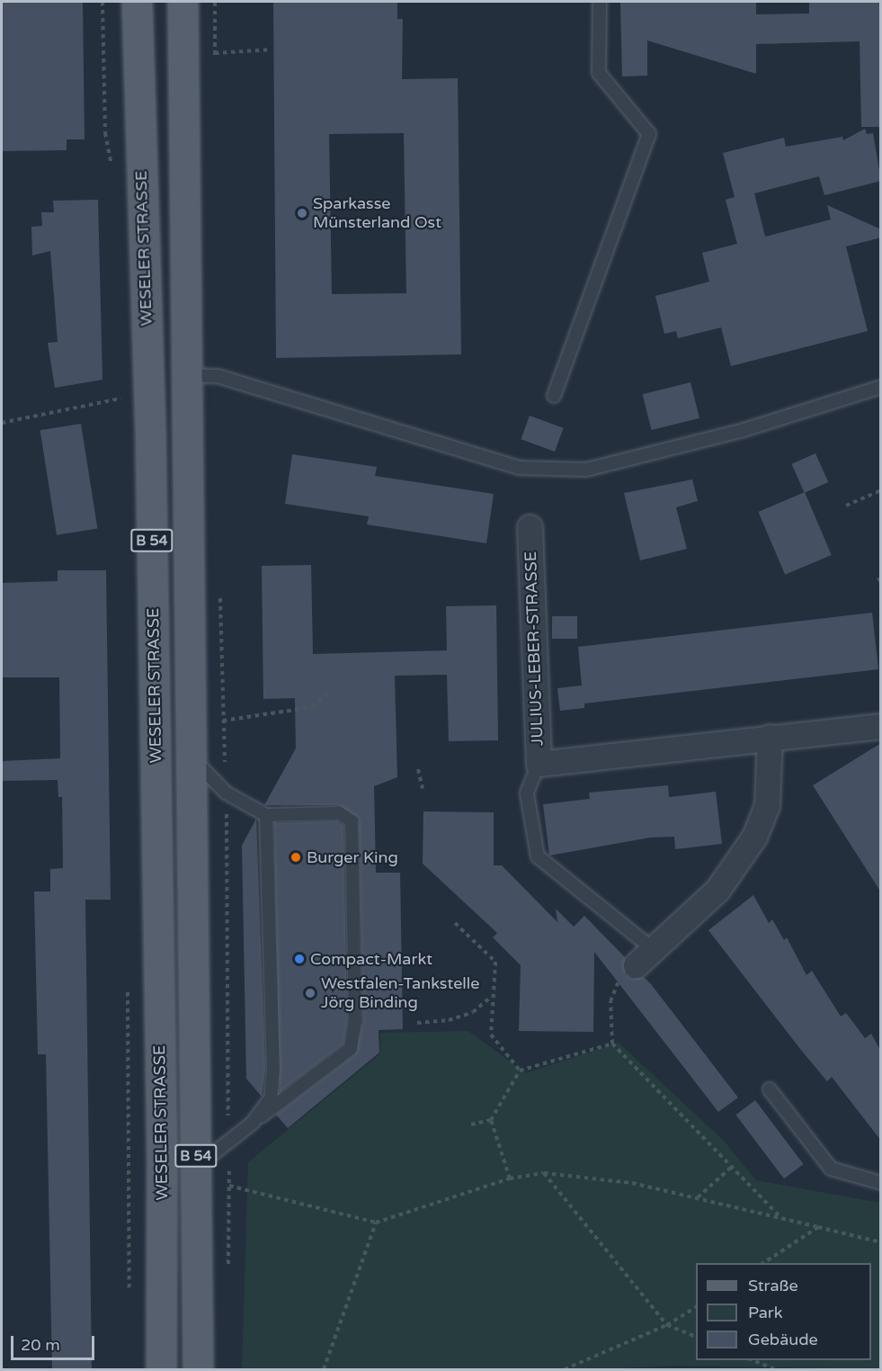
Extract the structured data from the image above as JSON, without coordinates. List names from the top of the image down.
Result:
{
  "streets": {
    "main road": ["WESELER STRASSE", "B 54"],
    "street": ["JULIUS-LEBER-STRASSE"]
  },
  "places": [
    "Sparkasse Münsterland Ost",
    "Burger King",
    "Compact-Markt",
    "Westfalen-Tankstelle Jörg Binding"
  ],
  "legend": ["Straße", "Park", "Gebäude"],
  "scale_bar": "20 m"
}
